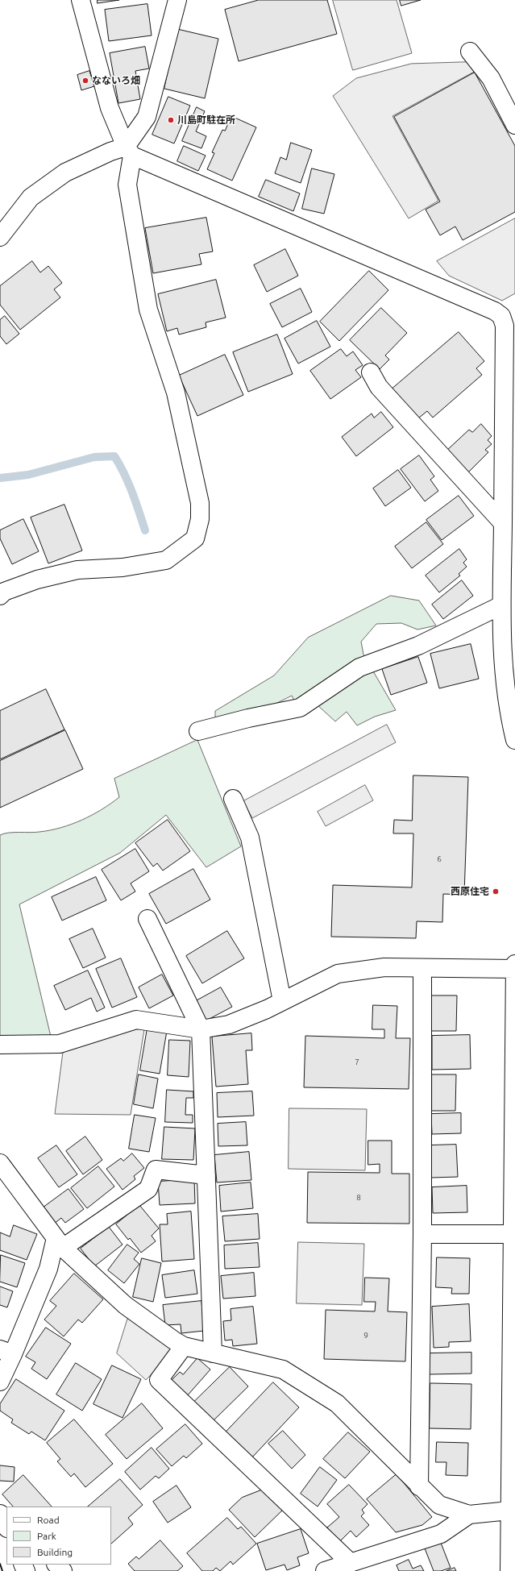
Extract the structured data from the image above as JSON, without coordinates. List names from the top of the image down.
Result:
{
  "places": ["なないろ畑", "川島町駐在所", "西原住宅"],
  "house_numbers": [
    "6",
    "7",
    "8",
    "9"
  ],
  "legend": ["Road", "Park", "Building"]
}
